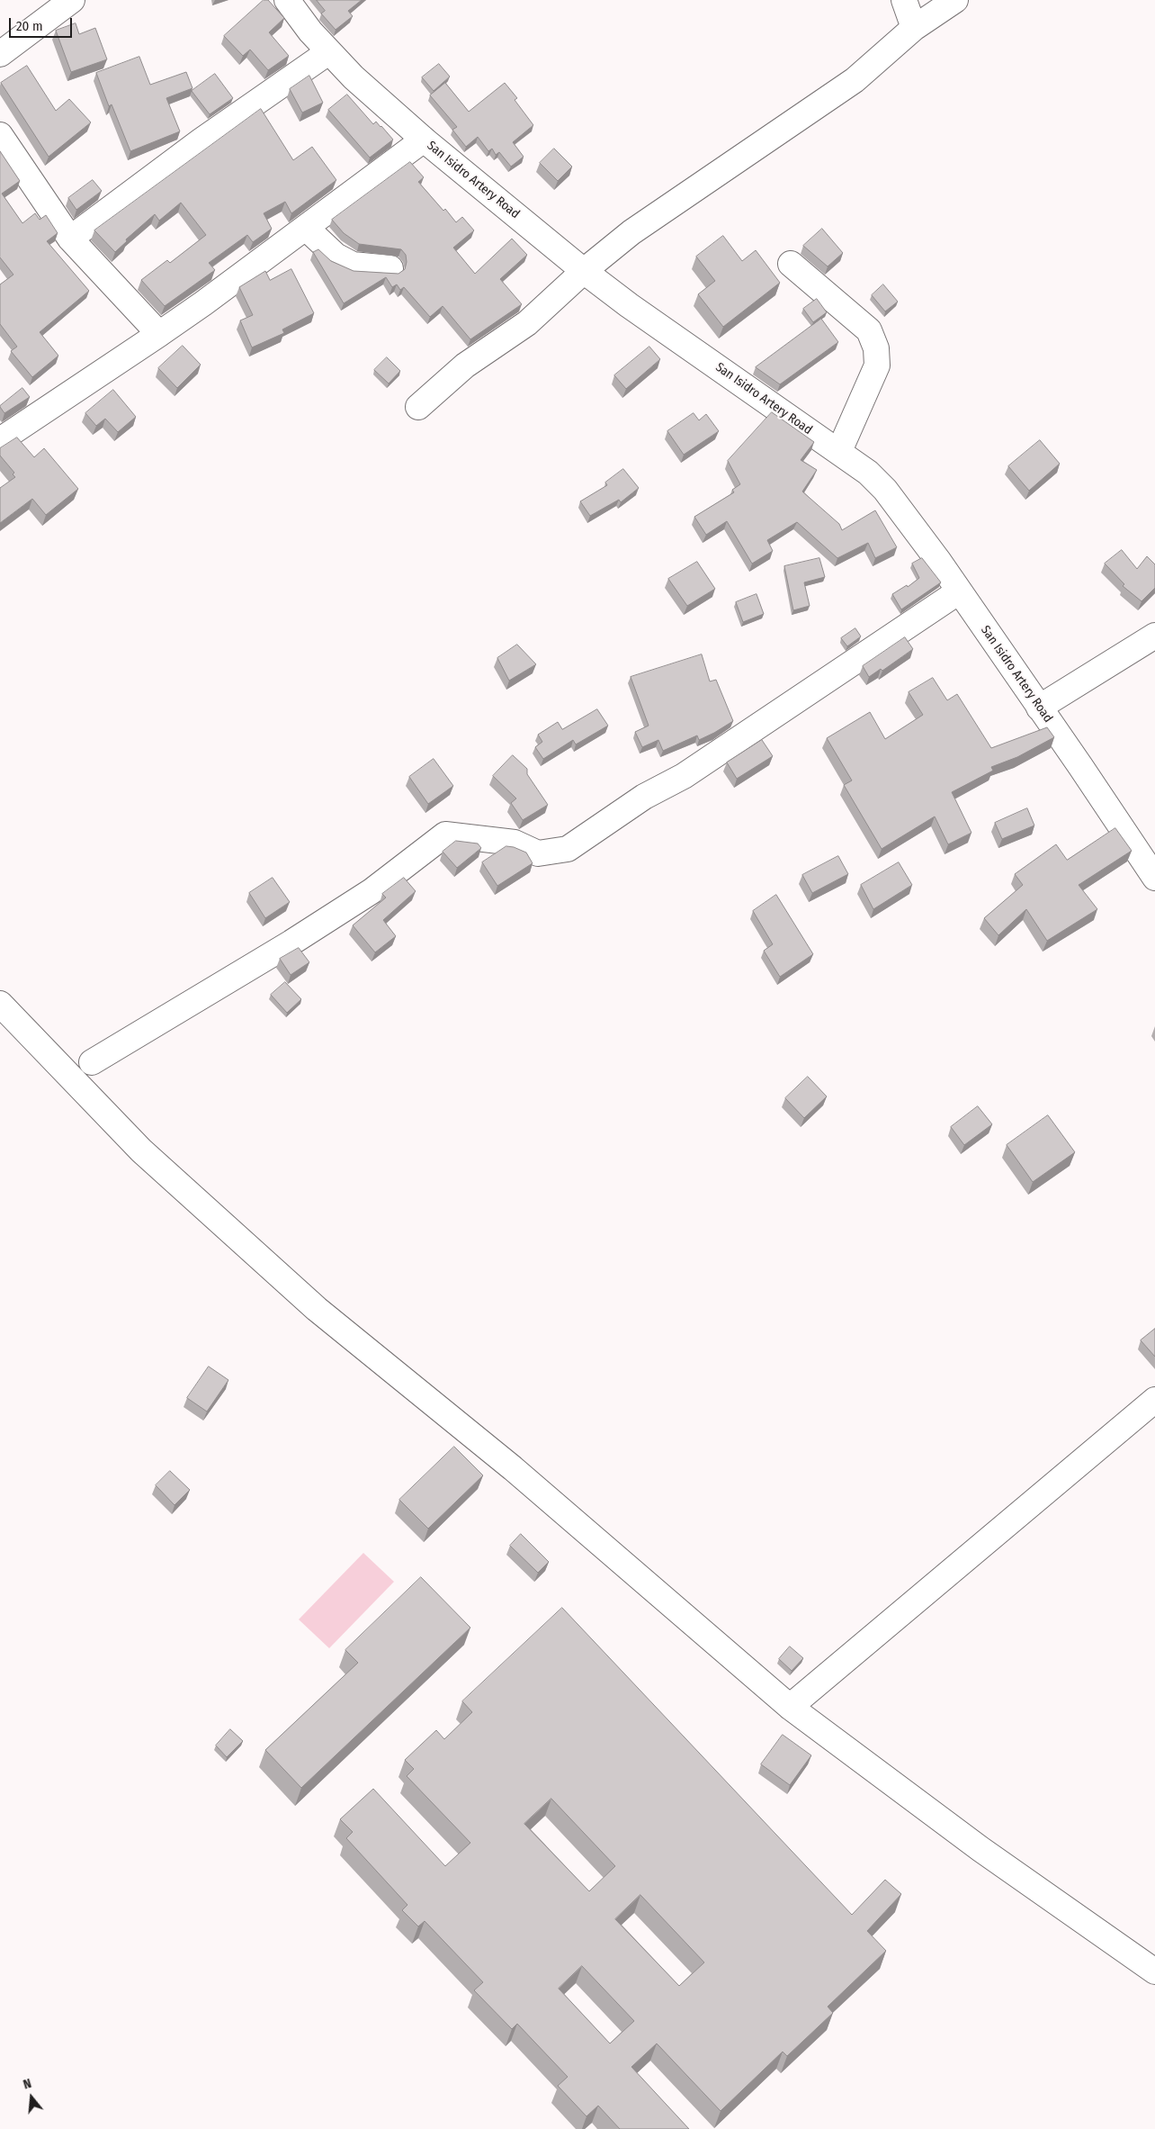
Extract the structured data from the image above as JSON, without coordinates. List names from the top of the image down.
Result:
{
  "streets": {
    "street": ["San Isidro Artery Road"]
  },
  "scale_bar": "20 m",
  "north": "top"
}
